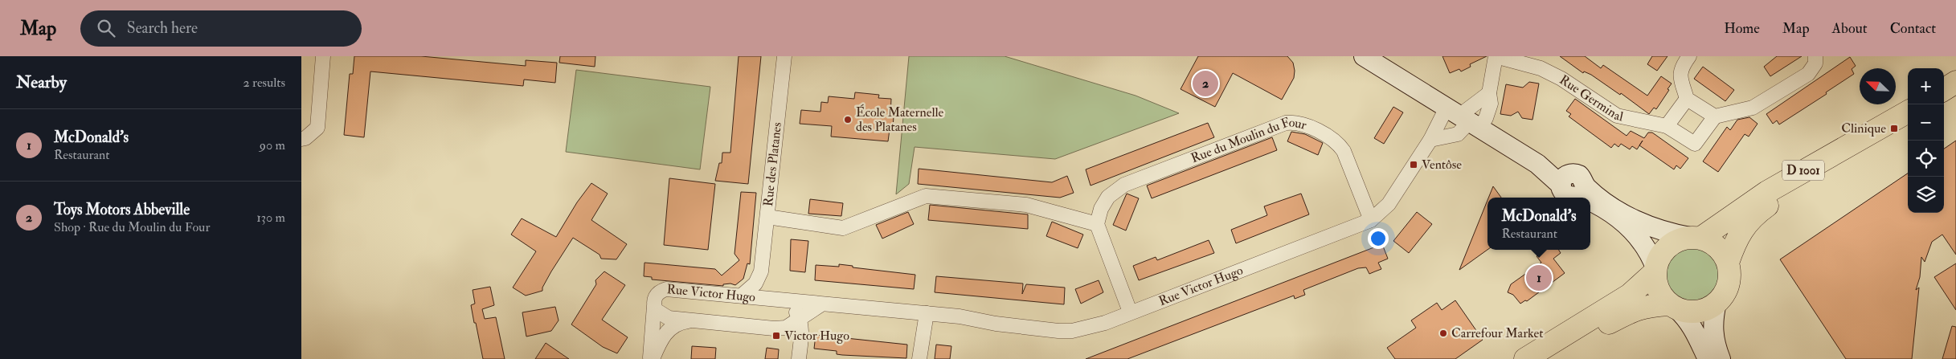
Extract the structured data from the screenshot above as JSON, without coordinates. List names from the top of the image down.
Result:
{
  "streets": {
    "main road": ["D 1001"],
    "street": [
      "Rue Germinal",
      "Rue du Moulin du Four",
      "Rue des Platanes",
      "Rue Victor Hugo"
    ]
  },
  "crossings": [
    ["Rue Germinal", "Rue Victor Hugo"],
    ["Rue du Moulin du Four", "Rue Victor Hugo"],
    ["Rue des Platanes", "Rue Victor Hugo"]
  ],
  "places": {
    "other": ["École Maternelle des Platanes", "Carrefour Market"],
    "transit": ["Clinique", "Ventôse", "Victor Hugo"]
  },
  "north": "top left",
  "page": {
    "header": "Map",
    "search": "Search here",
    "nav": [
      "Home",
      "Map",
      "About",
      "Contact"
    ],
    "heading": ["Nearby", "2 results"],
    "map_buttons": ["+", "−"],
    "pins": ["2", "1"],
    "list": [
      {
        "mark": "1",
        "name": "McDonald's",
        "note": "Restaurant",
        "value": "90 m"
      },
      {
        "mark": "2",
        "name": "Toys Motors Abbeville",
        "note": "Shop · Rue du Moulin du Four",
        "value": "130 m"
      }
    ],
    "popup": ["McDonald's", "Restaurant"]
  }
}
